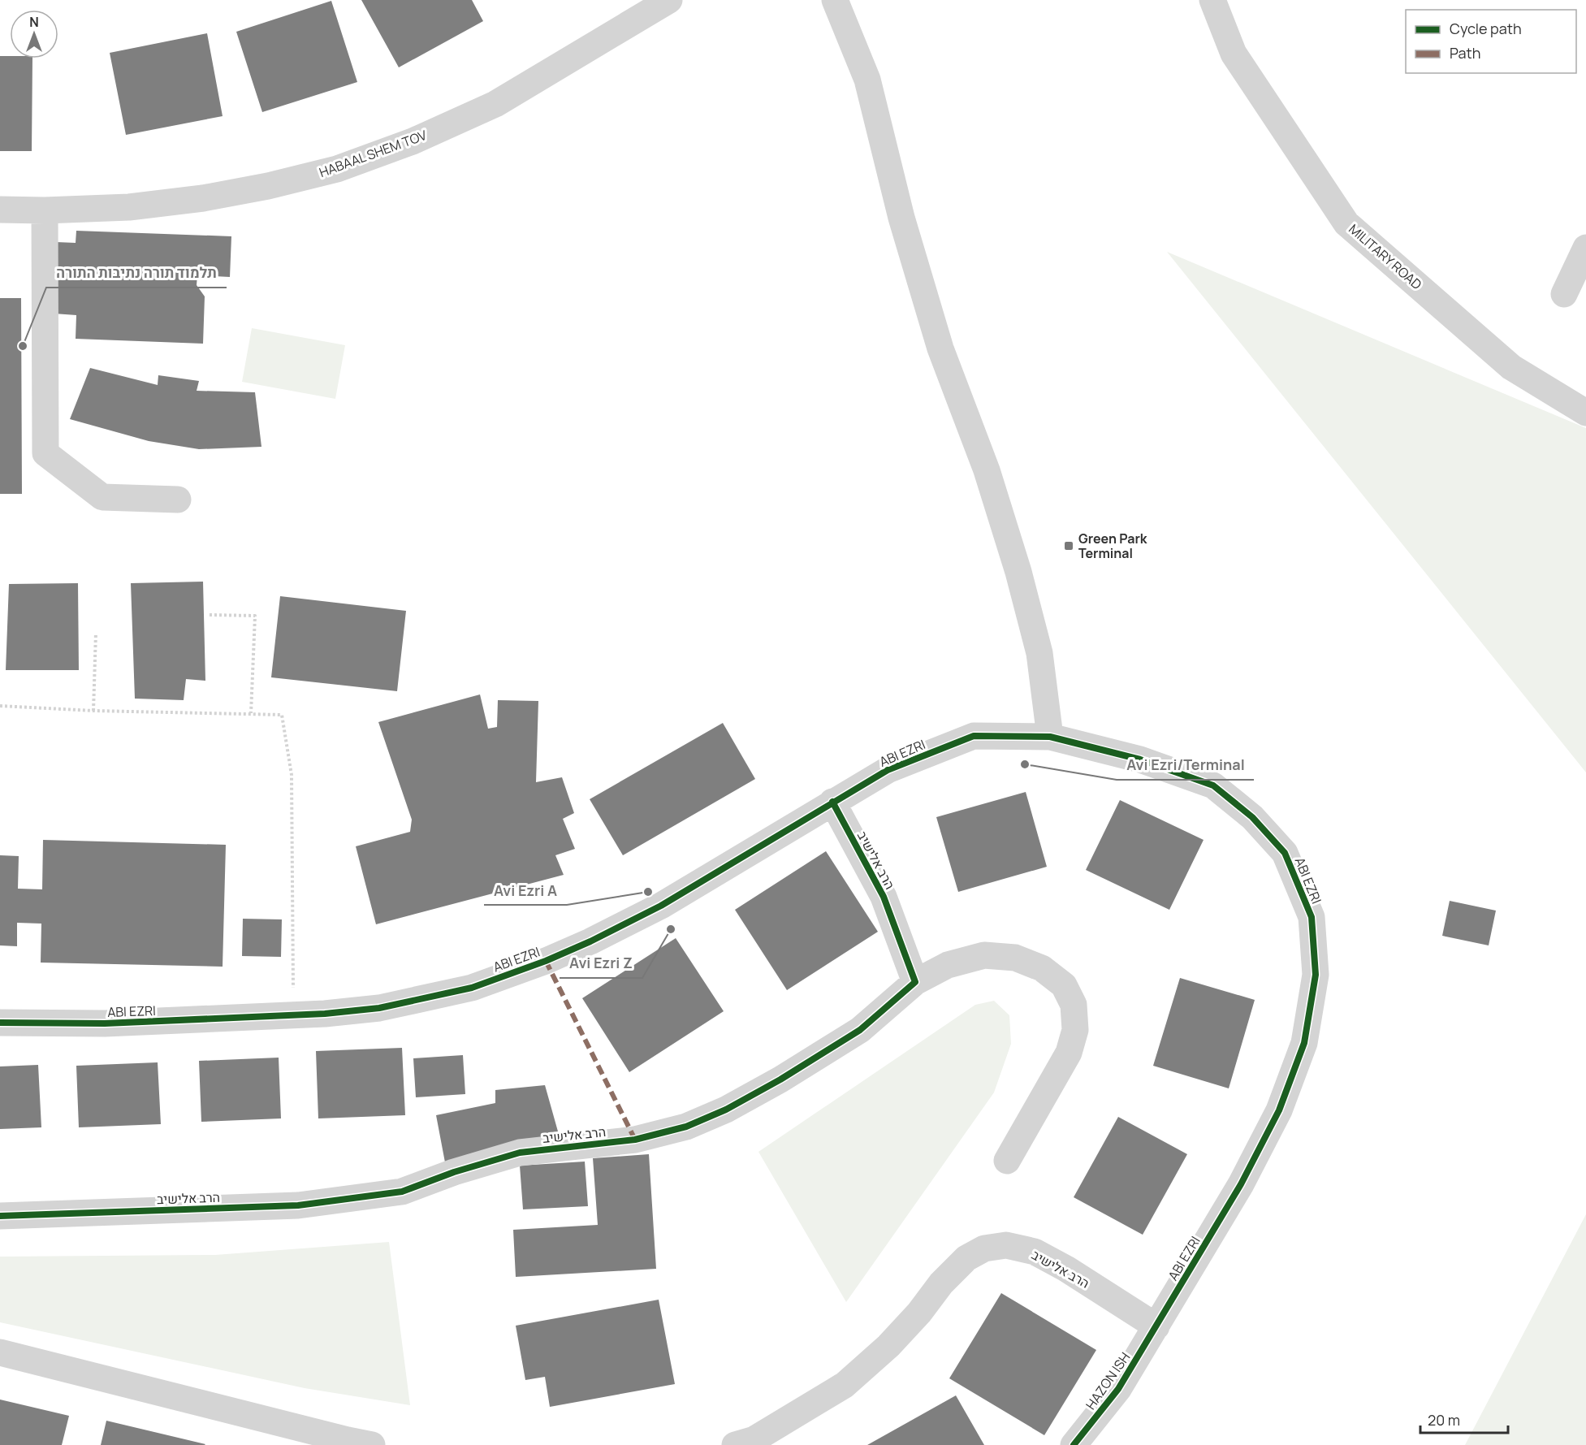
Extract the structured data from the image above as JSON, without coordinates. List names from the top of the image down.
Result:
{
  "streets": {
    "street": [
      "HABAAL SHEM TOV",
      "MILITARY ROAD",
      "ABI EZRI",
      "הרב אלישיב",
      "HAZON ISH"
    ]
  },
  "crossings": [
    ["ABI EZRI", "הרב אלישיב"],
    ["ABI EZRI", "HAZON ISH"],
    ["הרב אלישיב", "HAZON ISH"]
  ],
  "places": {
    "other": [
      "תלמוד תורה נתיבות התורה",
      "Avi Ezri/Terminal",
      "Avi Ezri A",
      "Avi Ezri Z"
    ],
    "transit": ["Green Park Terminal"]
  },
  "legend": ["Cycle path", "Path"],
  "scale_bar": "20 m",
  "north": "top"
}
